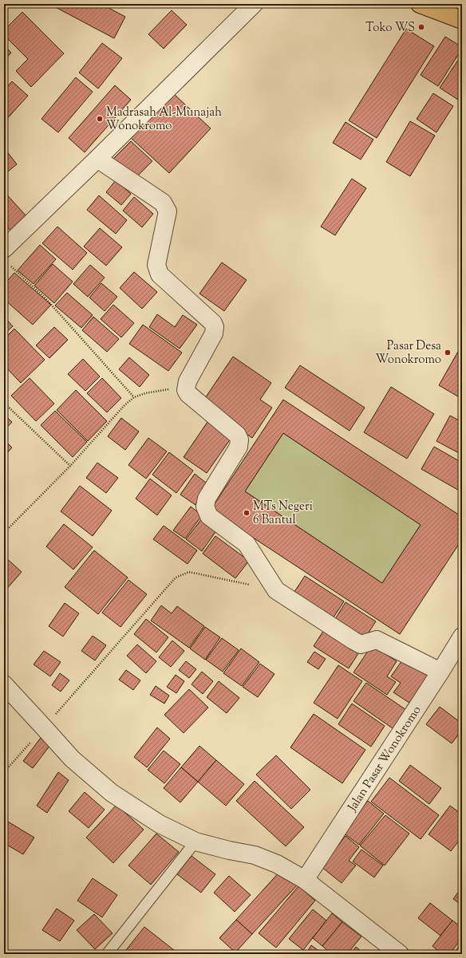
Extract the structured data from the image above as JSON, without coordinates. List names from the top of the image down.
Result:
{
  "streets": {
    "street": ["Jalan Pasar Wonokromo"]
  },
  "places": [
    "Toko WS",
    "Madrasah Al-Munajah Wonokromo",
    "Pasar Desa Wonokromo",
    "MTs Negeri 6 Bantul"
  ]
}
